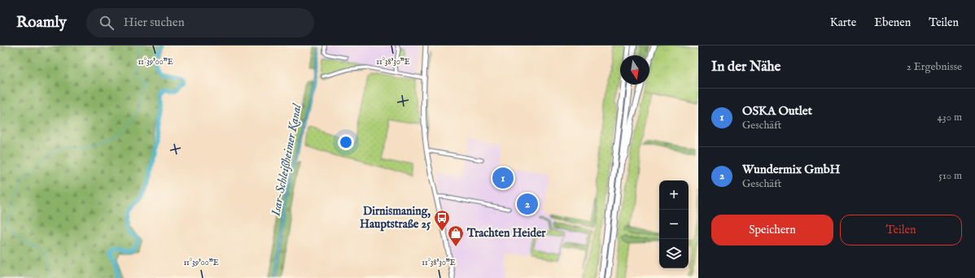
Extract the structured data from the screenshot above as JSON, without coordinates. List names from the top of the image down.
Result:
{
  "water": ["Isar-Schleißheimer Kanal"],
  "places": {
    "bus stop": ["Dirnismaning, Hauptstraße 25"],
    "shop": ["Trachten Heider"]
  },
  "north": "bottom",
  "page": {
    "header": "Roamly",
    "search": "Hier suchen",
    "nav": ["Karte", "Ebenen", "Teilen"],
    "heading": ["In der Nähe", "2 Ergebnisse"],
    "list": [
      {
        "mark": "1",
        "name": "OSKA Outlet",
        "note": "Geschäft",
        "value": "430 m"
      },
      {
        "mark": "2",
        "name": "Wundermix GmbH",
        "note": "Geschäft",
        "value": "510 m"
      }
    ],
    "pins": ["1", "2"],
    "map_buttons": ["+", "−"],
    "buttons": ["Speichern", "Teilen"]
  },
  "coordinates": ["11°39'00\"E", "11°38'30\"E"]
}
